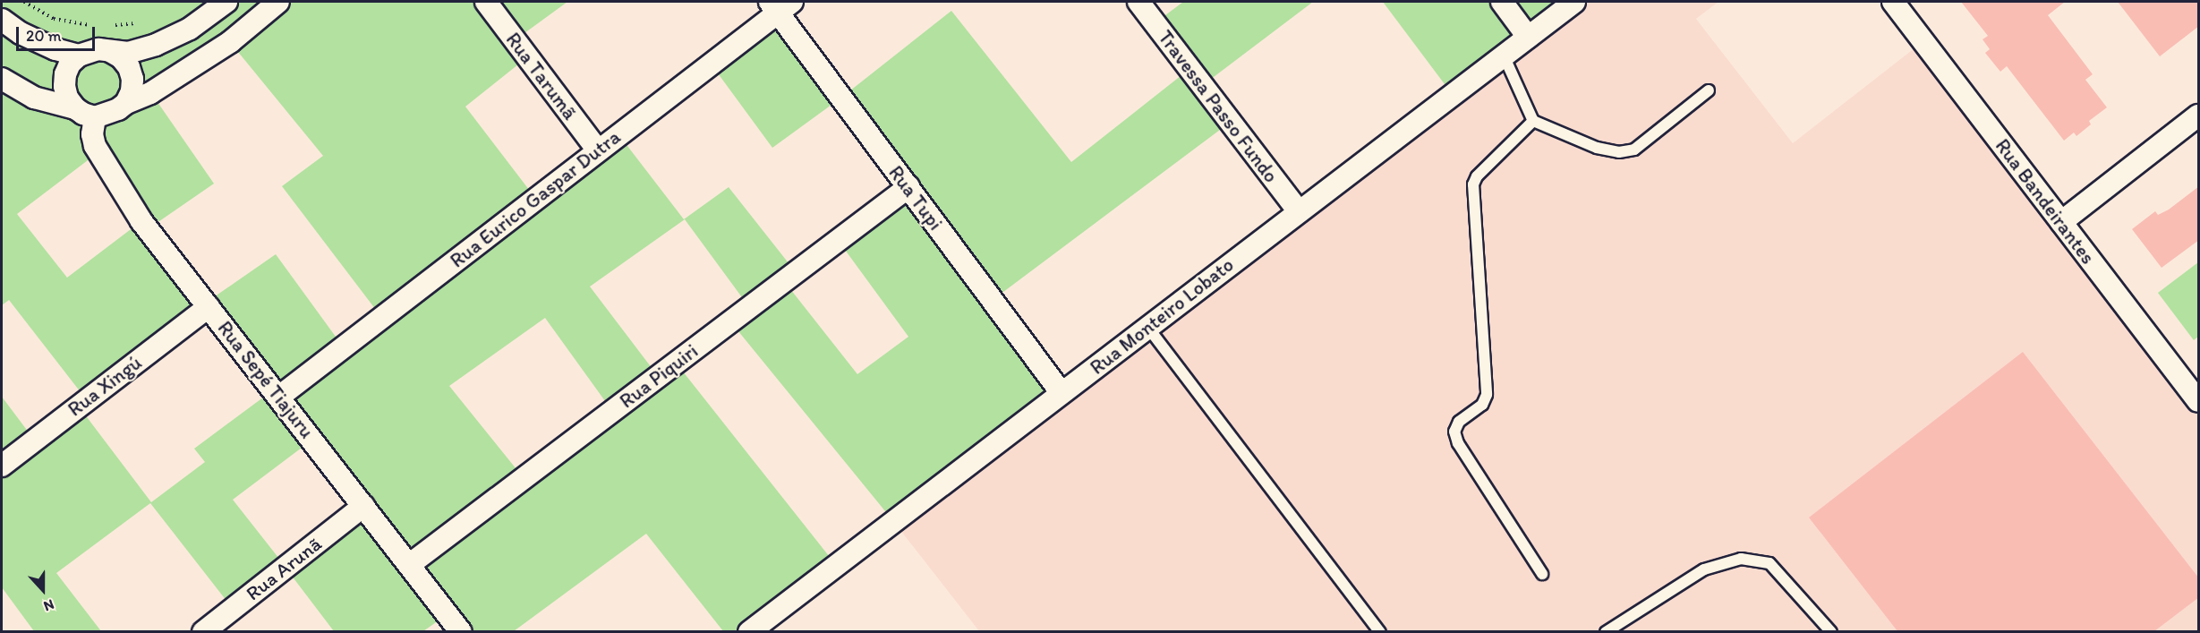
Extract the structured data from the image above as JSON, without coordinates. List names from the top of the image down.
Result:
{
  "streets": {
    "street": [
      "Rua Tarumã",
      "Travessa Passo Fundo",
      "Rua Tupi",
      "Rua Eurico Gaspar Dutra",
      "Rua Bandeirantes",
      "Rua Monteiro Lobato",
      "Rua Piquiri",
      "Rua Sepé Tiajuru",
      "Rua Xingú",
      "Rua Arunã"
    ]
  },
  "crossings": [
    ["Rua Tarumã", "Rua Eurico Gaspar Dutra"],
    ["Travessa Passo Fundo", "Rua Monteiro Lobato"],
    ["Rua Tupi", "Rua Eurico Gaspar Dutra"],
    ["Rua Tupi", "Rua Monteiro Lobato"],
    ["Rua Tupi", "Rua Piquiri"],
    ["Rua Eurico Gaspar Dutra", "Rua Sepé Tiajuru"],
    ["Rua Piquiri", "Rua Sepé Tiajuru"],
    ["Rua Sepé Tiajuru", "Rua Xingú"],
    ["Rua Sepé Tiajuru", "Rua Arunã"]
  ],
  "scale_bar": "20 m",
  "north": "bottom"
}
